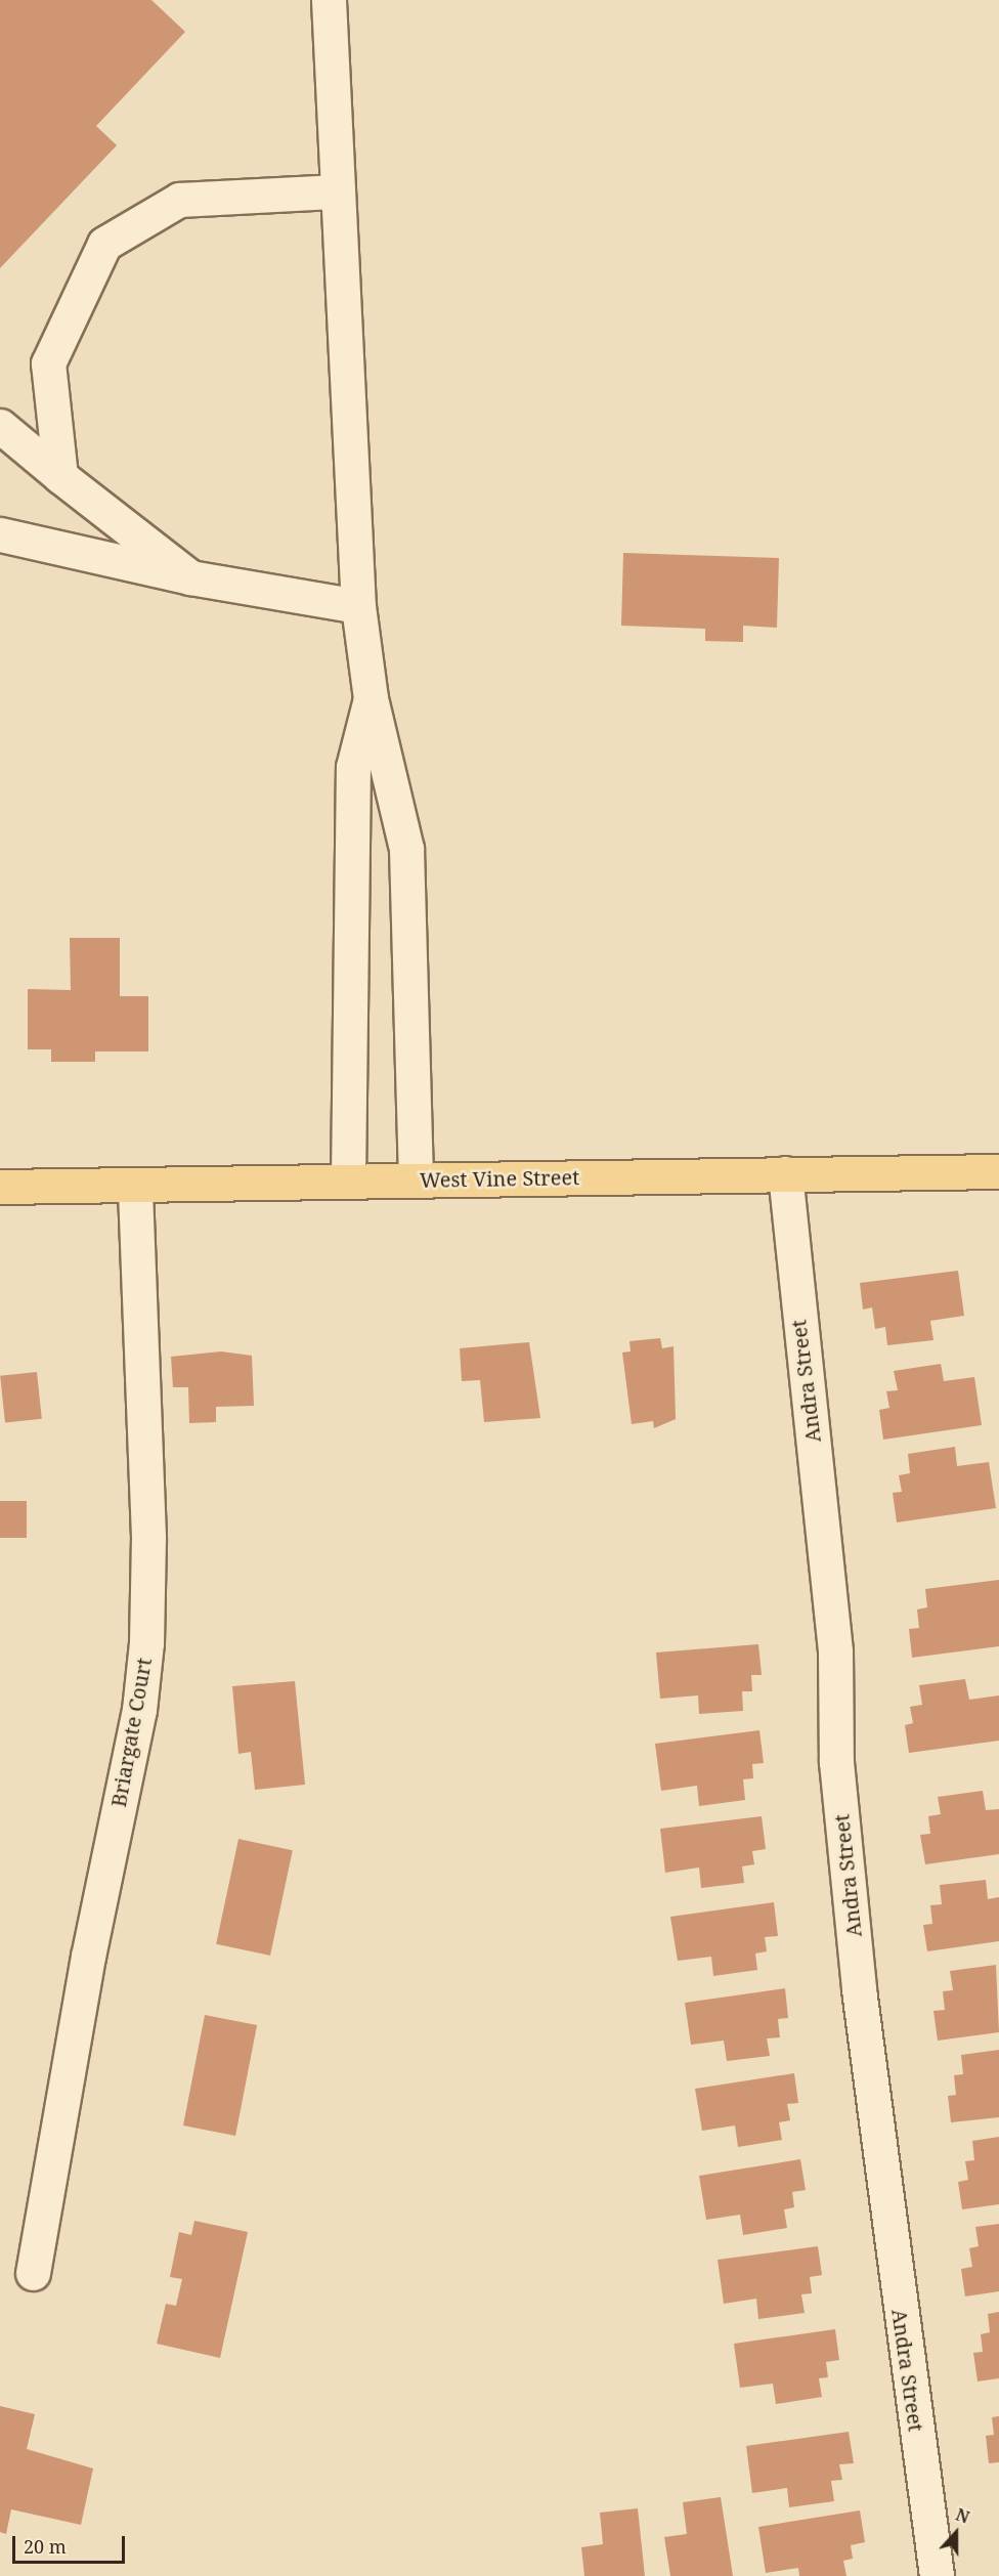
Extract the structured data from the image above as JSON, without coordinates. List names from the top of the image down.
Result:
{
  "streets": {
    "main road": ["West Vine Street"],
    "street": ["Andra Street", "Briargate Court"]
  },
  "crossings": [
    ["West Vine Street", "Andra Street"],
    ["West Vine Street", "Briargate Court"]
  ],
  "scale_bar": "20 m",
  "north": "top"
}
